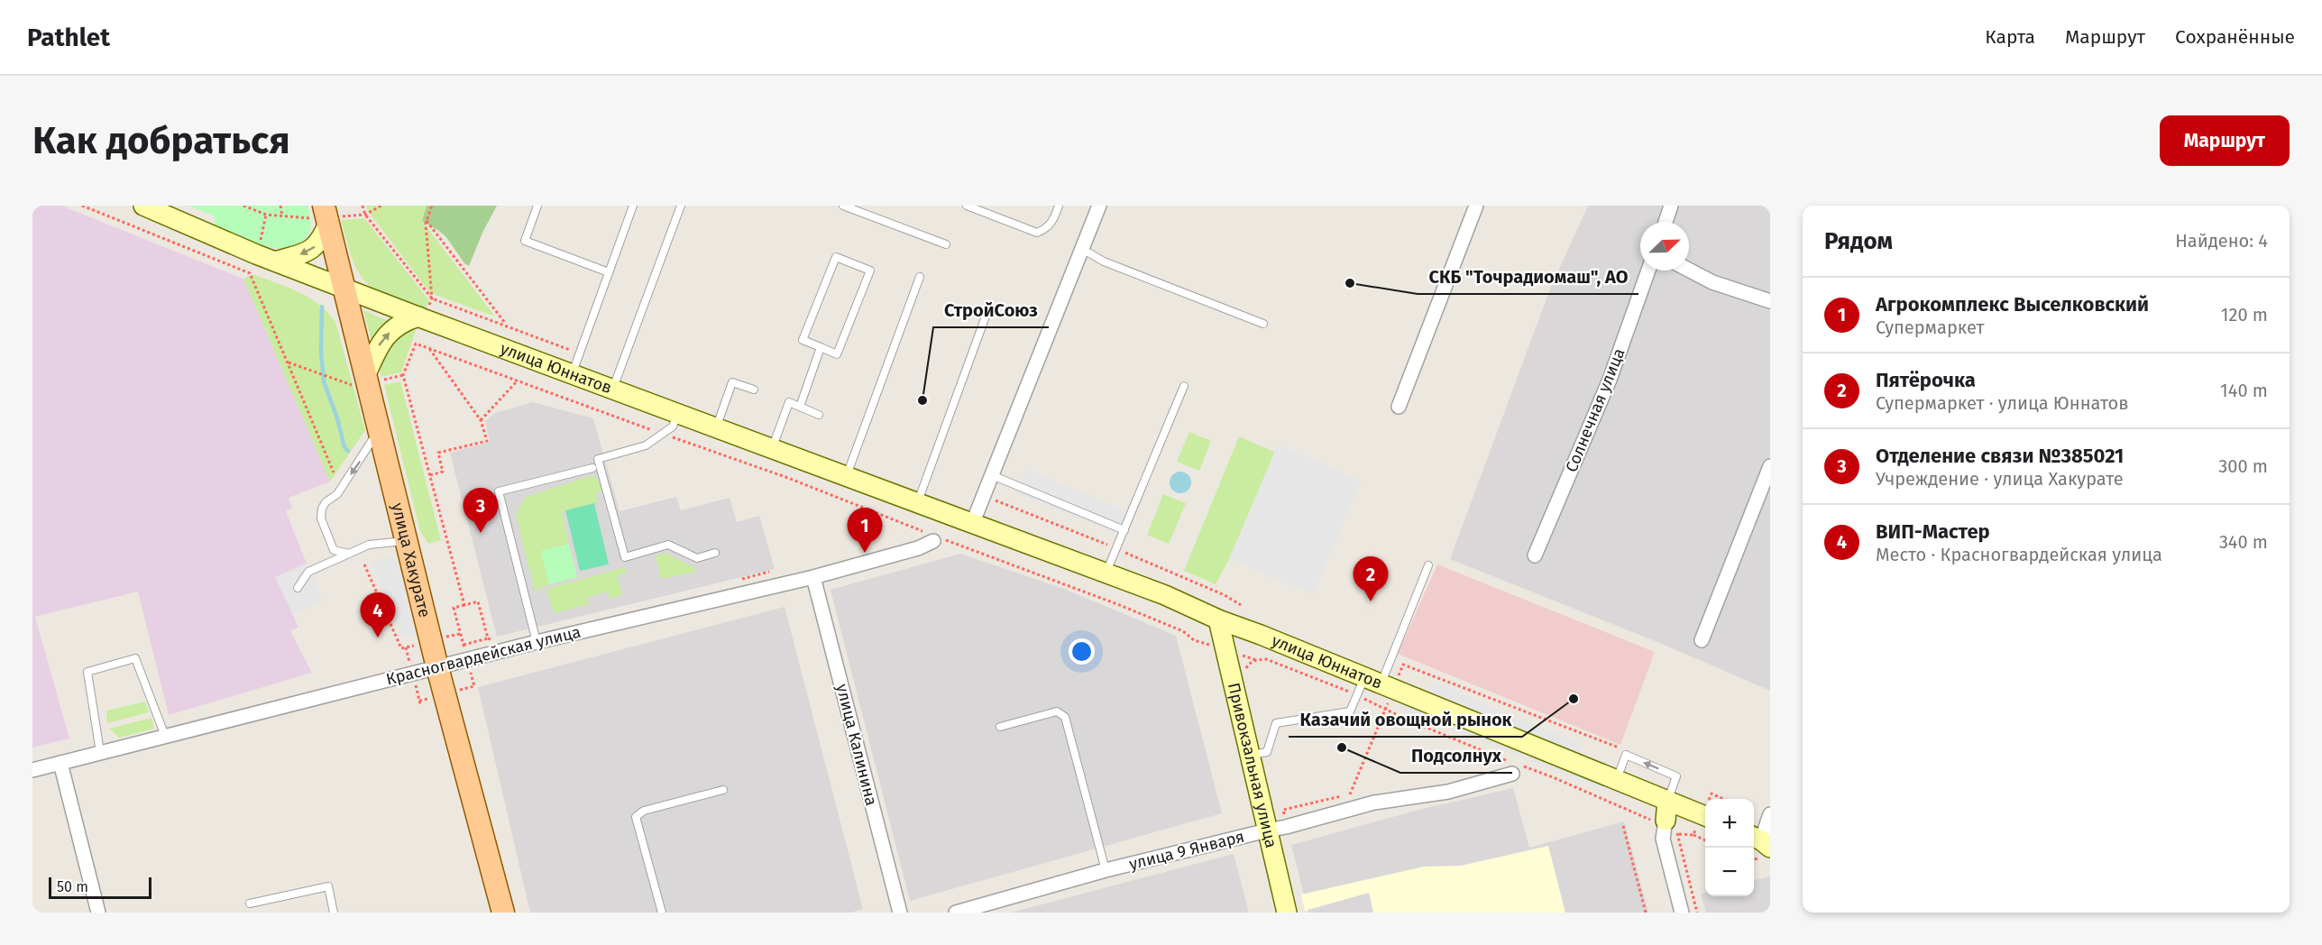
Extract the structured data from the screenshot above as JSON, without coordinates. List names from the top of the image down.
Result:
{
  "streets": {
    "main road": ["улица Юннатов", "улица Хакурате", "Привокзальная улица"],
    "street": [
      "Солнечная улица",
      "Красногвардейская улица",
      "улица Калинина",
      "улица 9 Января"
    ]
  },
  "crossings": [
    ["улица Юннатов", "улица Хакурате"],
    ["улица Юннатов", "Привокзальная улица"],
    ["улица Хакурате", "Красногвардейская улица"],
    ["Красногвардейская улица", "улица Калинина"],
    ["Привокзальная улица", "улица 9 Января"]
  ],
  "places": [
    "СКБ \"Точрадиомаш\", АО",
    "СтройСоюз",
    "Казачий овощной рынок",
    "Подсолнух"
  ],
  "scale_bar": "50 m",
  "north": "top right",
  "page": {
    "header": "Pathlet",
    "nav": ["Карта", "Маршрут", "Сохранённые"],
    "buttons": "Маршрут",
    "title": "Как добраться",
    "heading": ["Рядом", "Найдено: 4"],
    "list": [
      {
        "mark": "1",
        "name": "Агрокомплекс Выселковский",
        "note": "Супермаркет",
        "value": "120 m"
      },
      {
        "mark": "2",
        "name": "Пятёрочка",
        "note": "Супермаркет · улица Юннатов",
        "value": "140 m"
      },
      {
        "mark": "3",
        "name": "Отделение связи №385021",
        "note": "Учреждение · улица Хакурате",
        "value": "300 m"
      },
      {
        "mark": "4",
        "name": "ВИП-Мастер",
        "note": "Место · Красногвардейская улица",
        "value": "340 m"
      }
    ],
    "pins": [
      "3",
      "1",
      "2",
      "4"
    ],
    "map_buttons": ["+", "−"],
    "scale": "50 m"
  }
}
